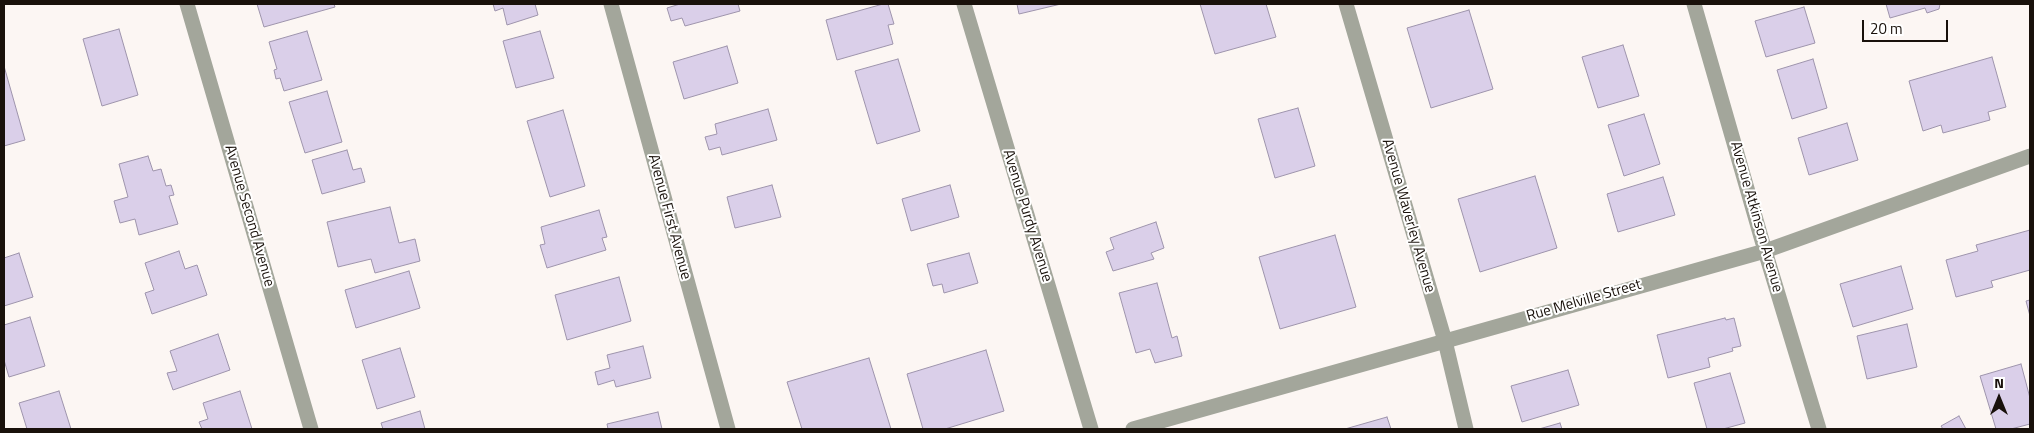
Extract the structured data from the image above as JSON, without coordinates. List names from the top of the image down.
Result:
{
  "streets": {
    "street": [
      "Avenue Second Avenue",
      "Avenue Purdy Avenue",
      "Avenue Waverley Avenue",
      "Avenue First Avenue",
      "Avenue Atkinson Avenue",
      "Rue Melville Street"
    ]
  },
  "crossings": [
    ["Avenue Waverley Avenue", "Rue Melville Street"],
    ["Avenue Atkinson Avenue", "Rue Melville Street"]
  ],
  "scale_bar": "20 m",
  "north": "top"
}
